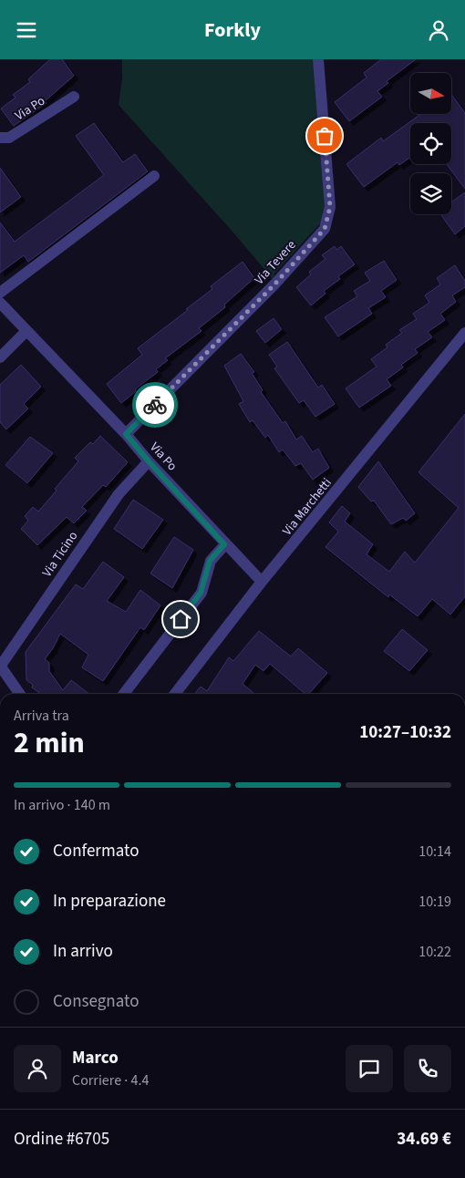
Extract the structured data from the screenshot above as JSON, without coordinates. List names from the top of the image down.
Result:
{
  "streets": {
    "street": [
      "Via Po",
      "Via Tevere",
      "Via Marchetti",
      "Via Ticino"
    ]
  },
  "crossings": [
    ["Via Po", "Via Tevere"],
    ["Via Po", "Via Marchetti"],
    ["Via Po", "Via Ticino"]
  ],
  "north": "right",
  "page": {
    "header": "Forkly",
    "heading": ["2 min", "Arriva tra", "10:27–10:32"],
    "panel": [
      "Marco",
      "Corriere · 4.4",
      "Ordine #6705",
      "34.69 €"
    ],
    "bar": "In arrivo · 140 m",
    "list": [
      ["Confermato", "10:14"],
      ["In preparazione", "10:19"],
      ["In arrivo", "10:22"],
      "Consegnato"
    ]
  }
}
